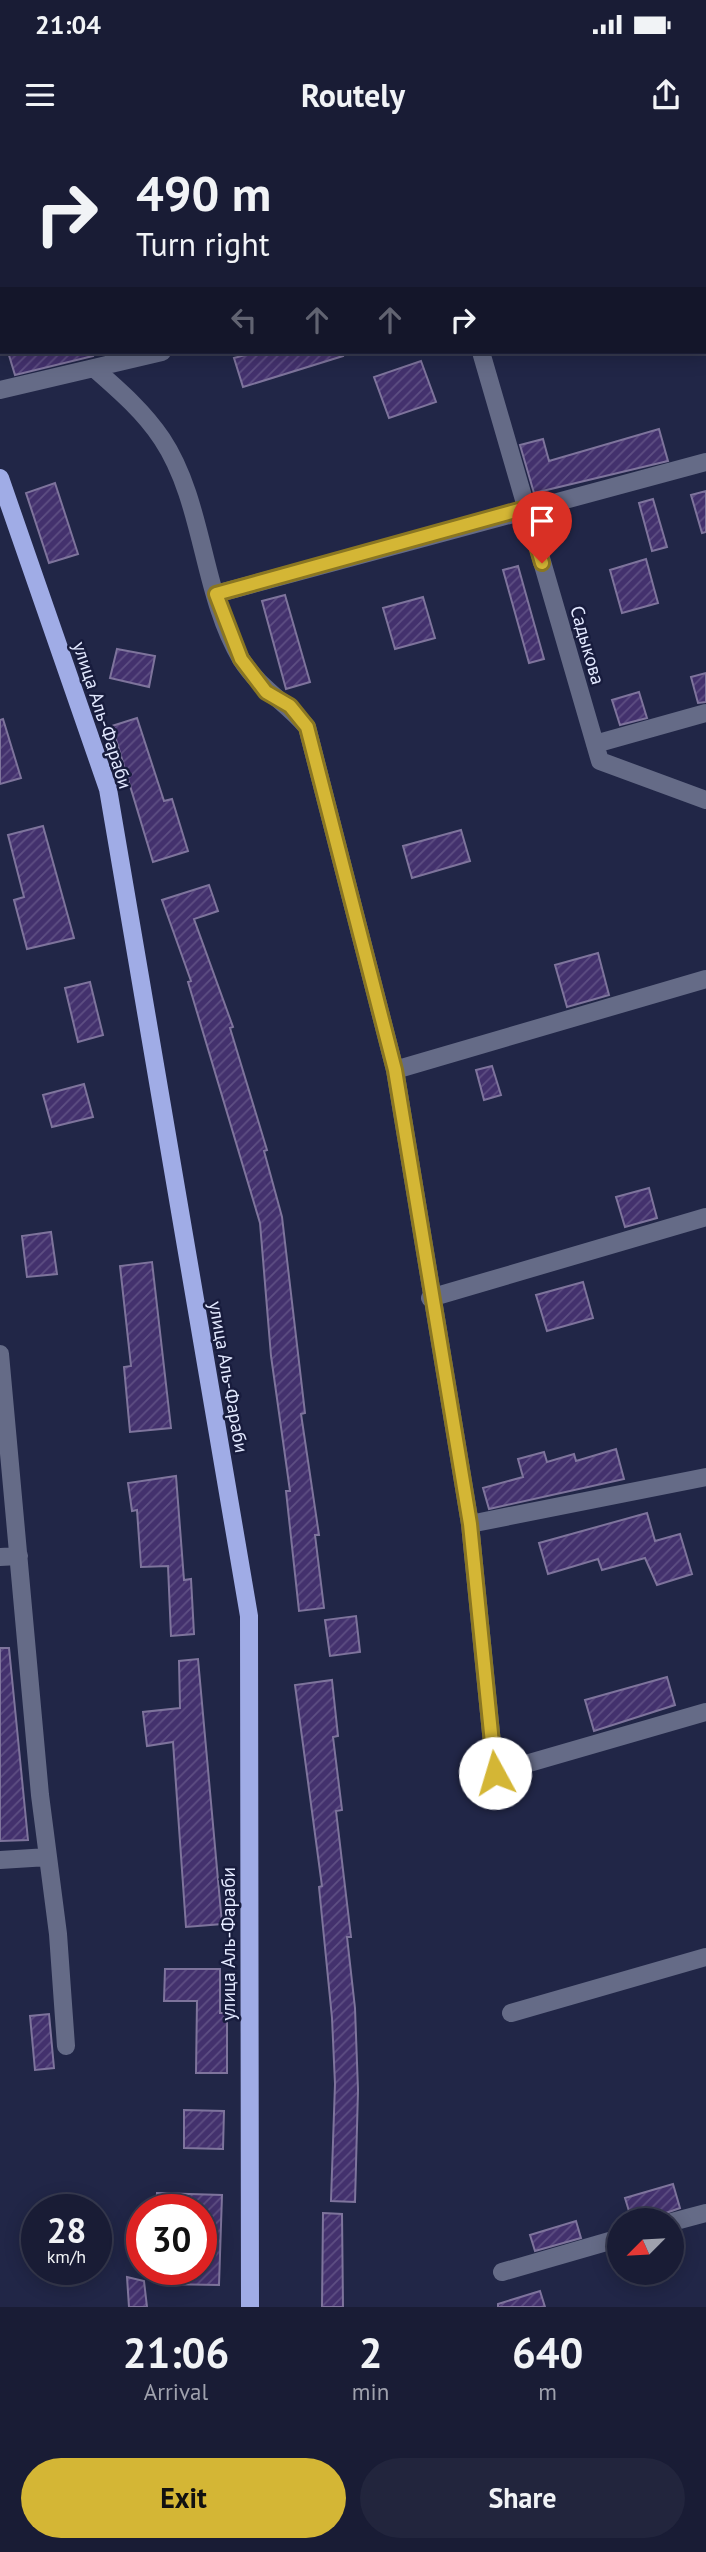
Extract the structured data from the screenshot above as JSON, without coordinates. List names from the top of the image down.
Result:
{
  "streets": {
    "main road": ["улица Аль-Фараби"],
    "street": ["Садыкова"]
  },
  "north": "bottom left",
  "page": {
    "status": "21:04",
    "header": "Routely",
    "turn": ["490 m", "Turn right"],
    "speed": "28 km/h",
    "limit": "30",
    "eta": [
      "21:06",
      "Arrival",
      "2",
      "min",
      "640",
      "m"
    ],
    "buttons": ["Exit", "Share"]
  }
}
